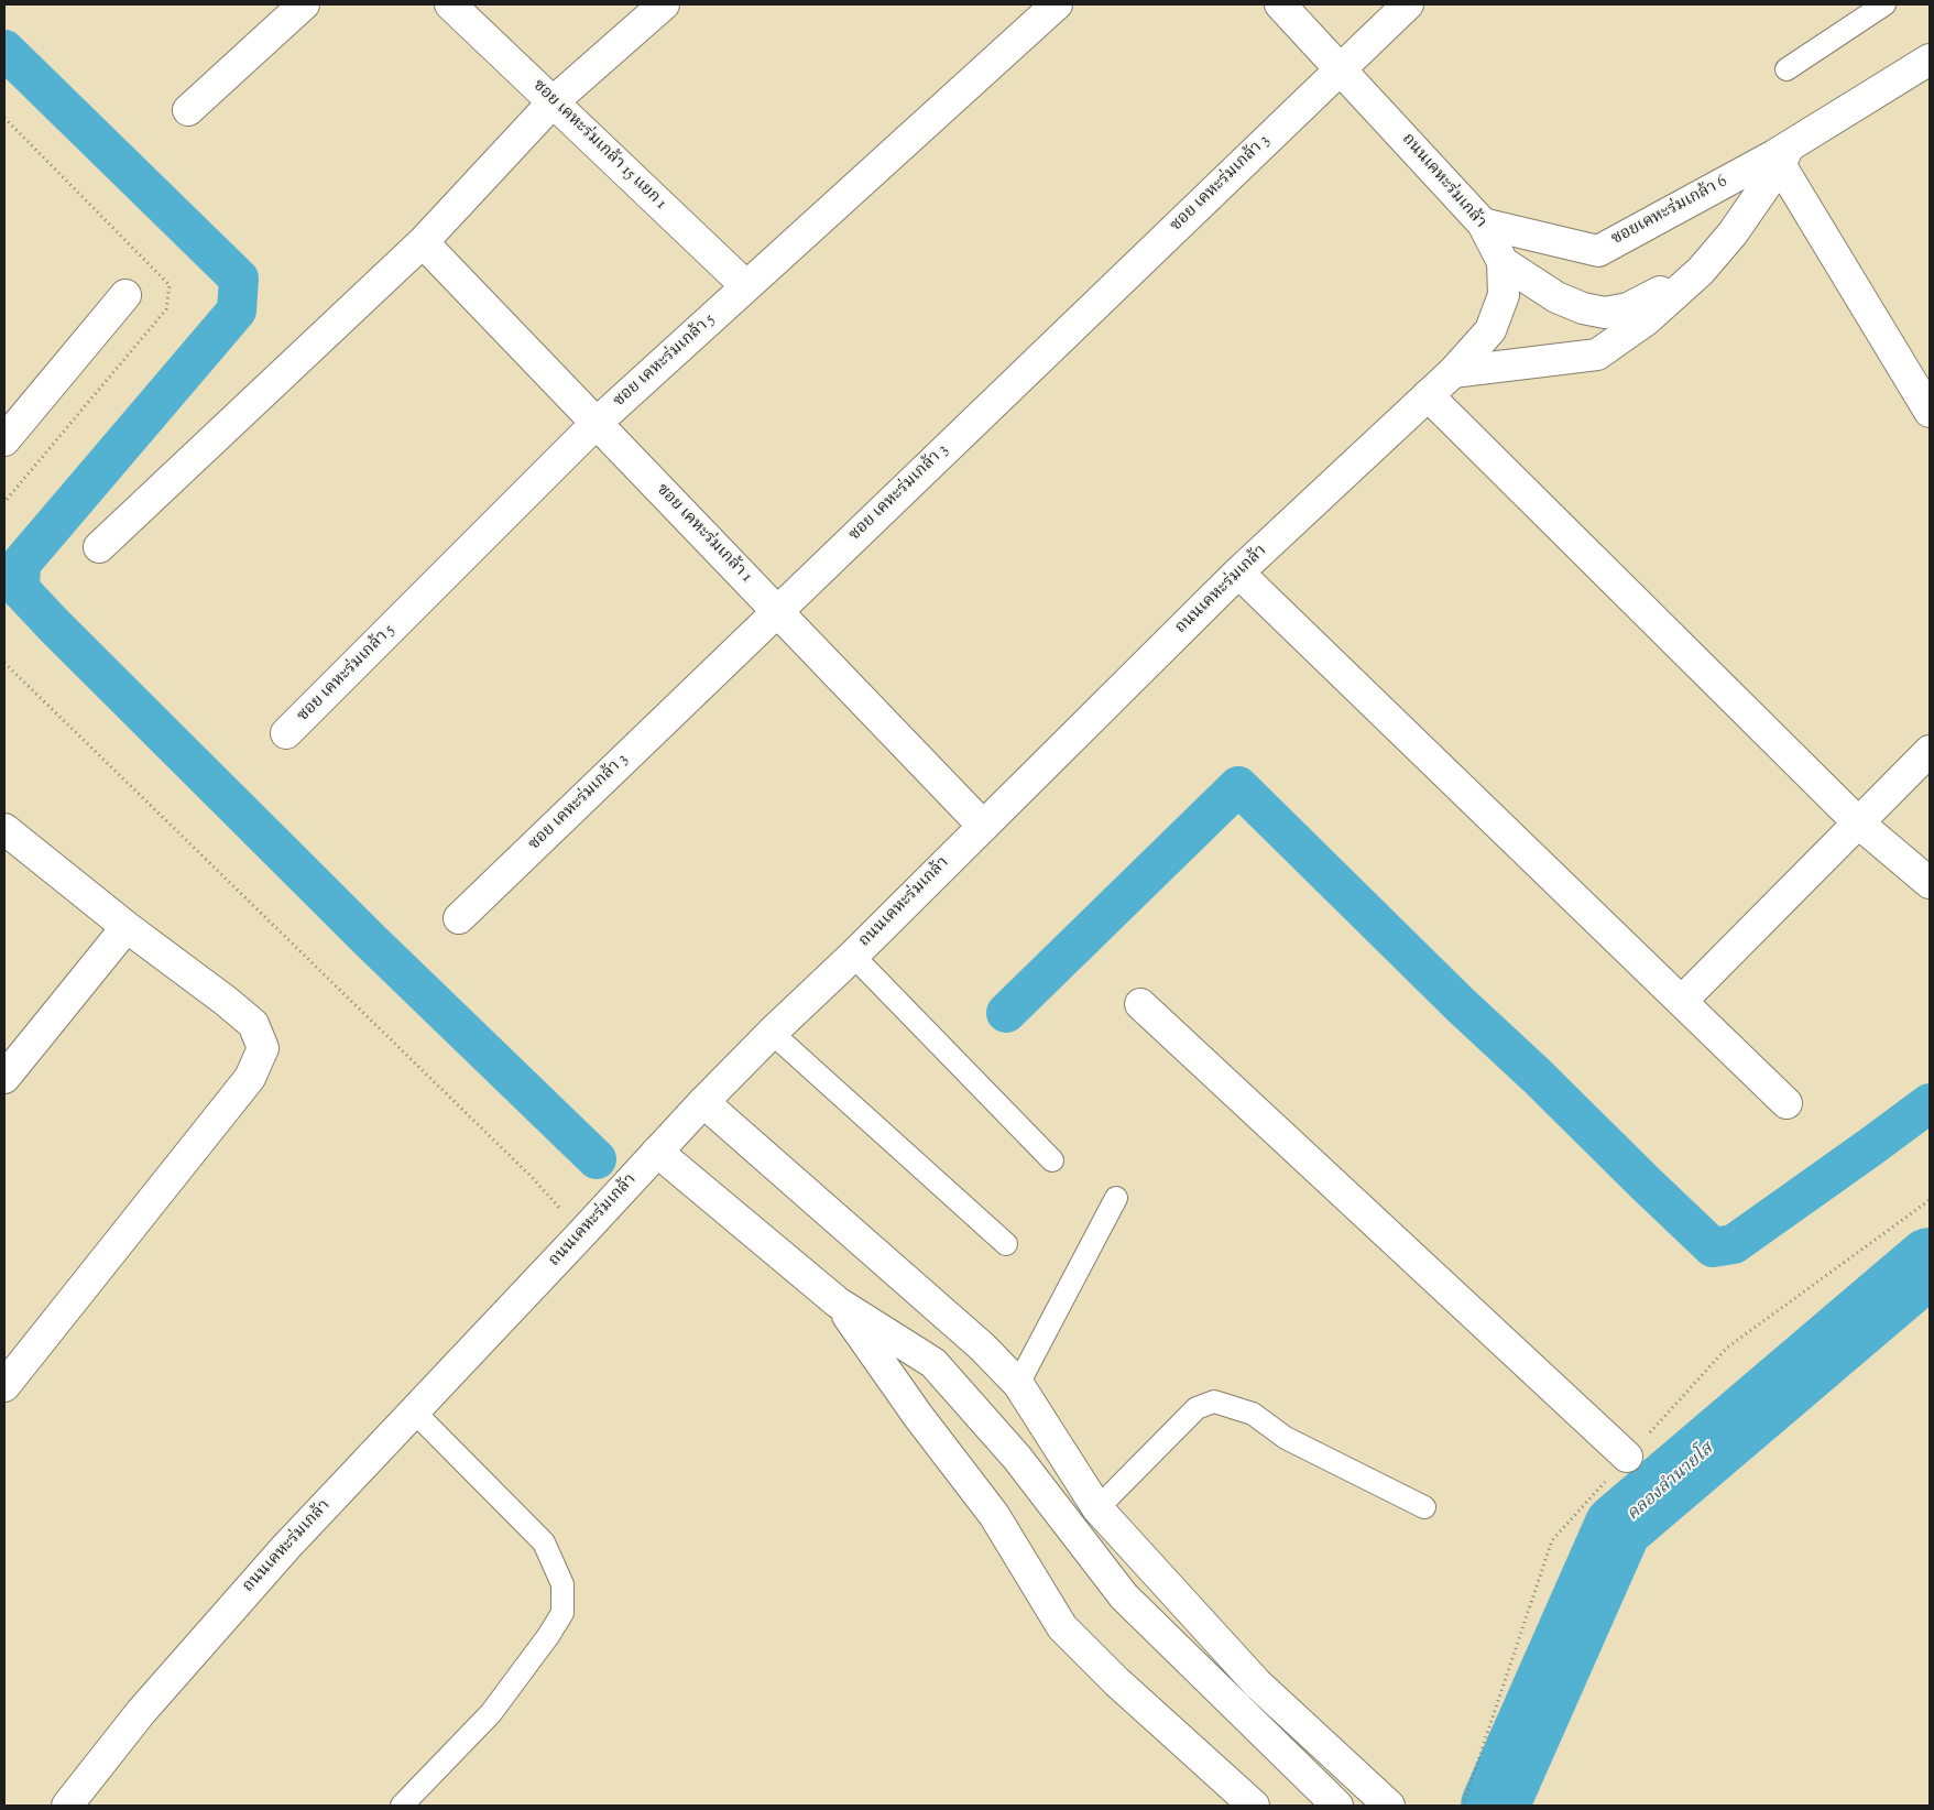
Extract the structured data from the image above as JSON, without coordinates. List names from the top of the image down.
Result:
{
  "streets": {
    "street": [
      "ซอย เคหะร่มเกล้า 15 แยก 1",
      "ถนนเคหะร่มเกล้า",
      "ซอย เคหะร่มเกล้า 3",
      "ซอยเคหะร่มเกล้า 6",
      "ซอย เคหะร่มเกล้า 5",
      "ซอย เคหะร่มเกล้า 1"
    ]
  },
  "crossings": [
    ["ซอย เคหะร่มเกล้า 15 แยก 1", "ซอย เคหะร่มเกล้า 5"],
    ["ถนนเคหะร่มเกล้า", "ซอย เคหะร่มเกล้า 3"],
    ["ถนนเคหะร่มเกล้า", "ซอยเคหะร่มเกล้า 6"],
    ["ถนนเคหะร่มเกล้า", "ซอย เคหะร่มเกล้า 1"],
    ["ซอย เคหะร่มเกล้า 3", "ซอย เคหะร่มเกล้า 1"],
    ["ซอย เคหะร่มเกล้า 5", "ซอย เคหะร่มเกล้า 1"]
  ],
  "water": ["คลองลำนายโส"]
}
